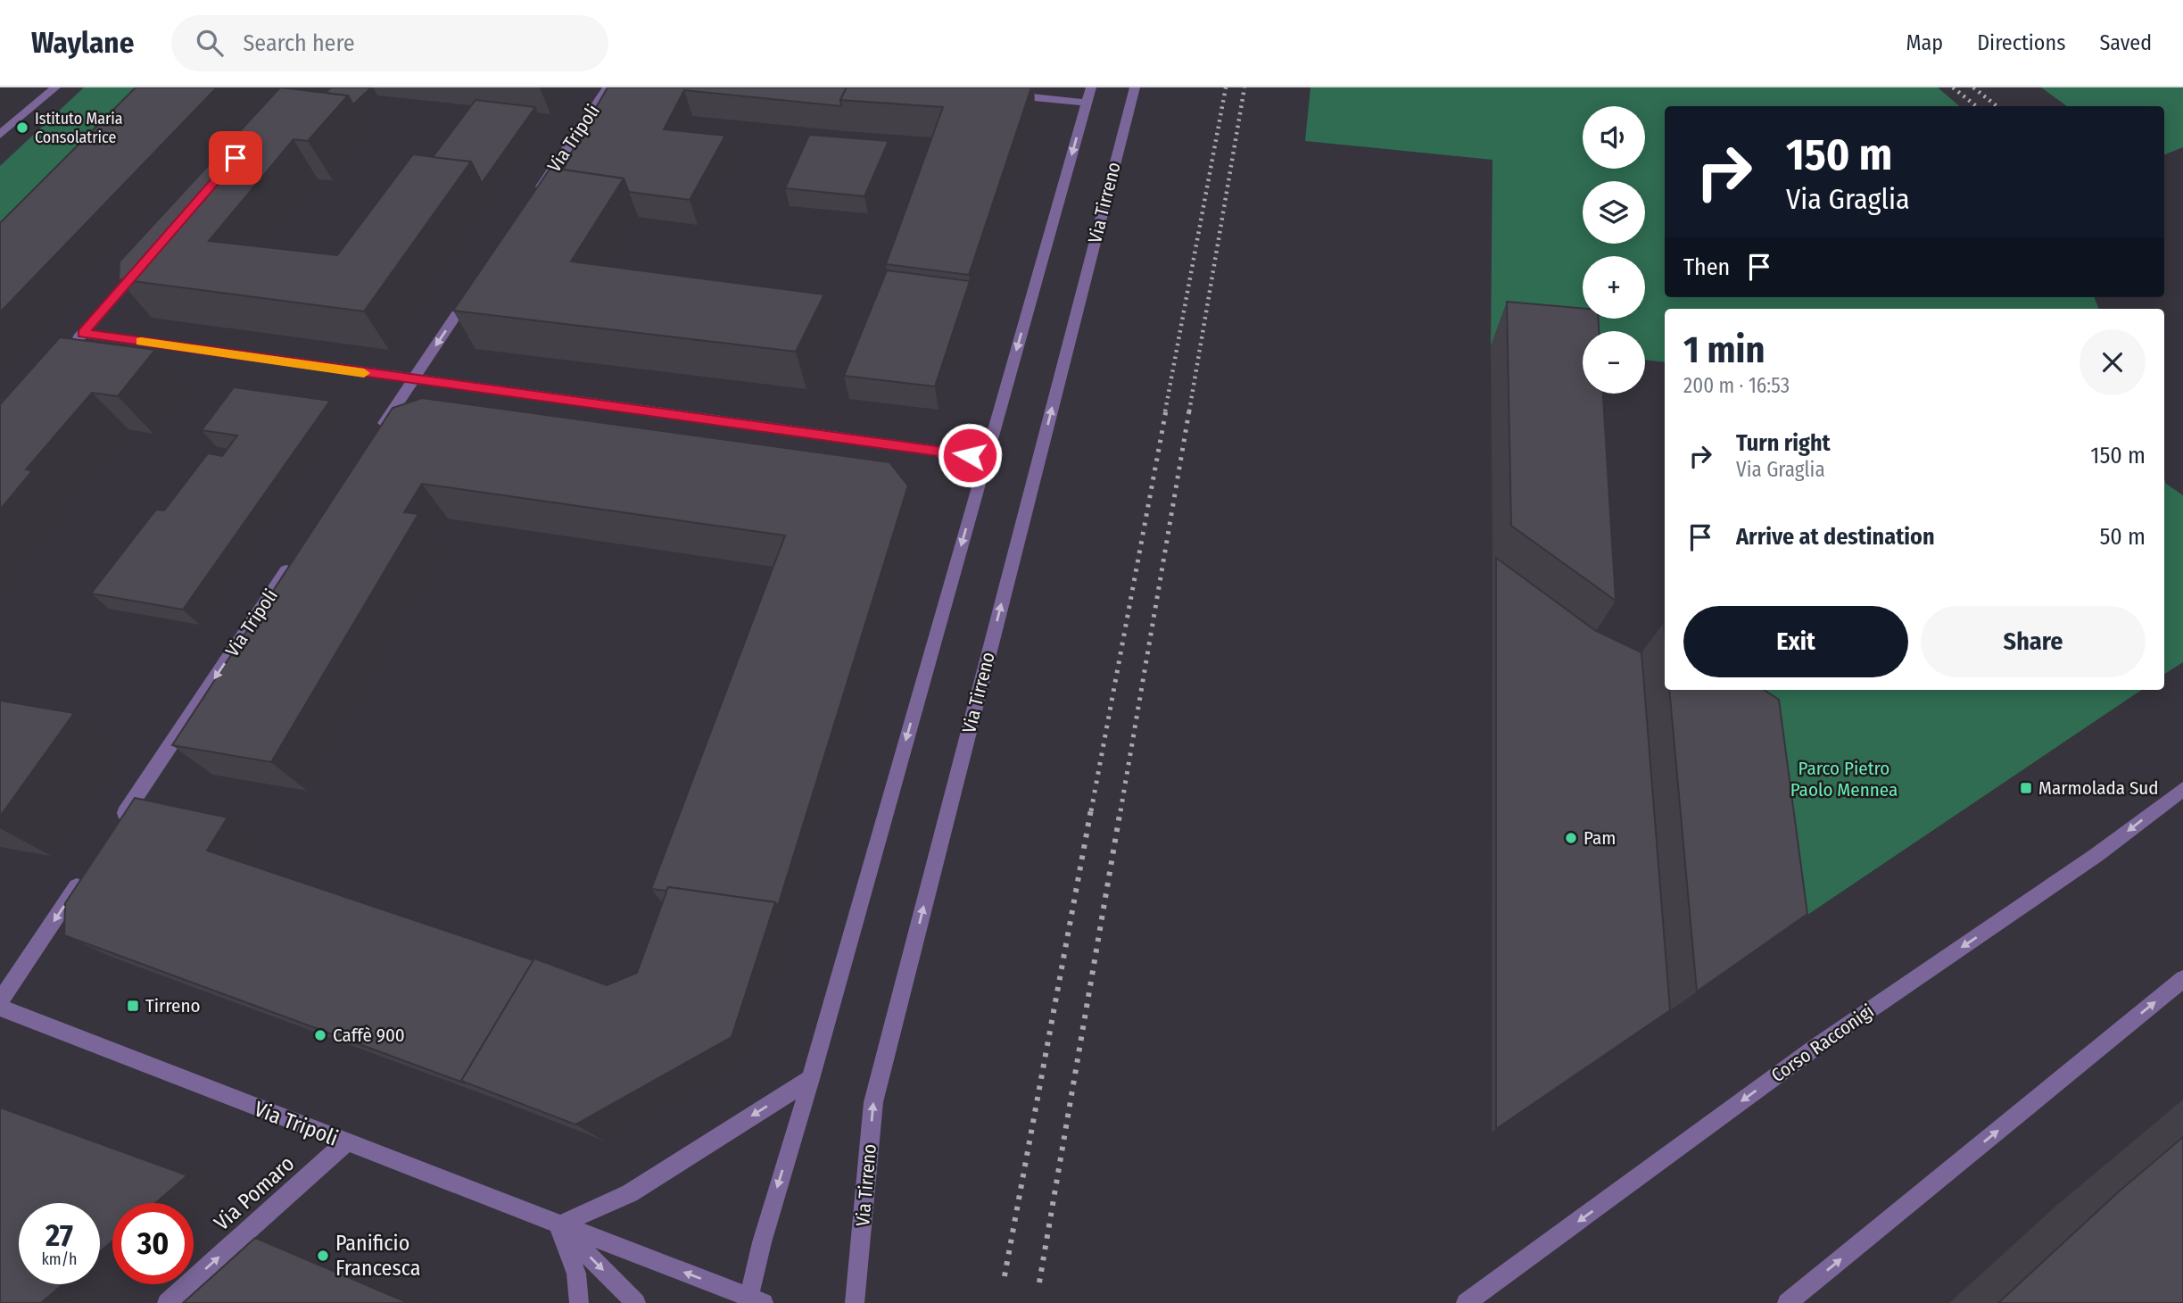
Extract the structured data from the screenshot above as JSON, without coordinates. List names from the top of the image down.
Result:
{
  "streets": {
    "street": [
      "Via Tripoli",
      "Via Tirreno",
      "Corso Racconigi",
      "Via Pomaro"
    ]
  },
  "crossings": [
    ["Via Tripoli", "Via Pomaro"]
  ],
  "one_way": ["Corso Racconigi", "Via Pomaro"],
  "parks": ["Parco Pietro Paolo Mennea"],
  "places": {
    "other": [
      "Istituto Maria Consolatrice",
      "Pam",
      "Caffè 900",
      "Panificio Francesca"
    ],
    "transit": ["Marmolada Sud", "Tirreno"]
  },
  "page": {
    "header": "Waylane",
    "search": "Search here",
    "nav": ["Map", "Directions", "Saved"],
    "map_buttons": ["+", "−"],
    "turn": ["150 m", "Via Graglia"],
    "then": "Then",
    "heading": ["1 min", "200 m · 16:53"],
    "list": [
      {
        "name": "Turn right",
        "note": "Via Graglia",
        "value": "150 m"
      },
      {
        "name": "Arrive at destination",
        "value": "50 m"
      }
    ],
    "buttons": ["Exit", "Share"],
    "speed": "27 km/h",
    "limit": "30"
  }
}
